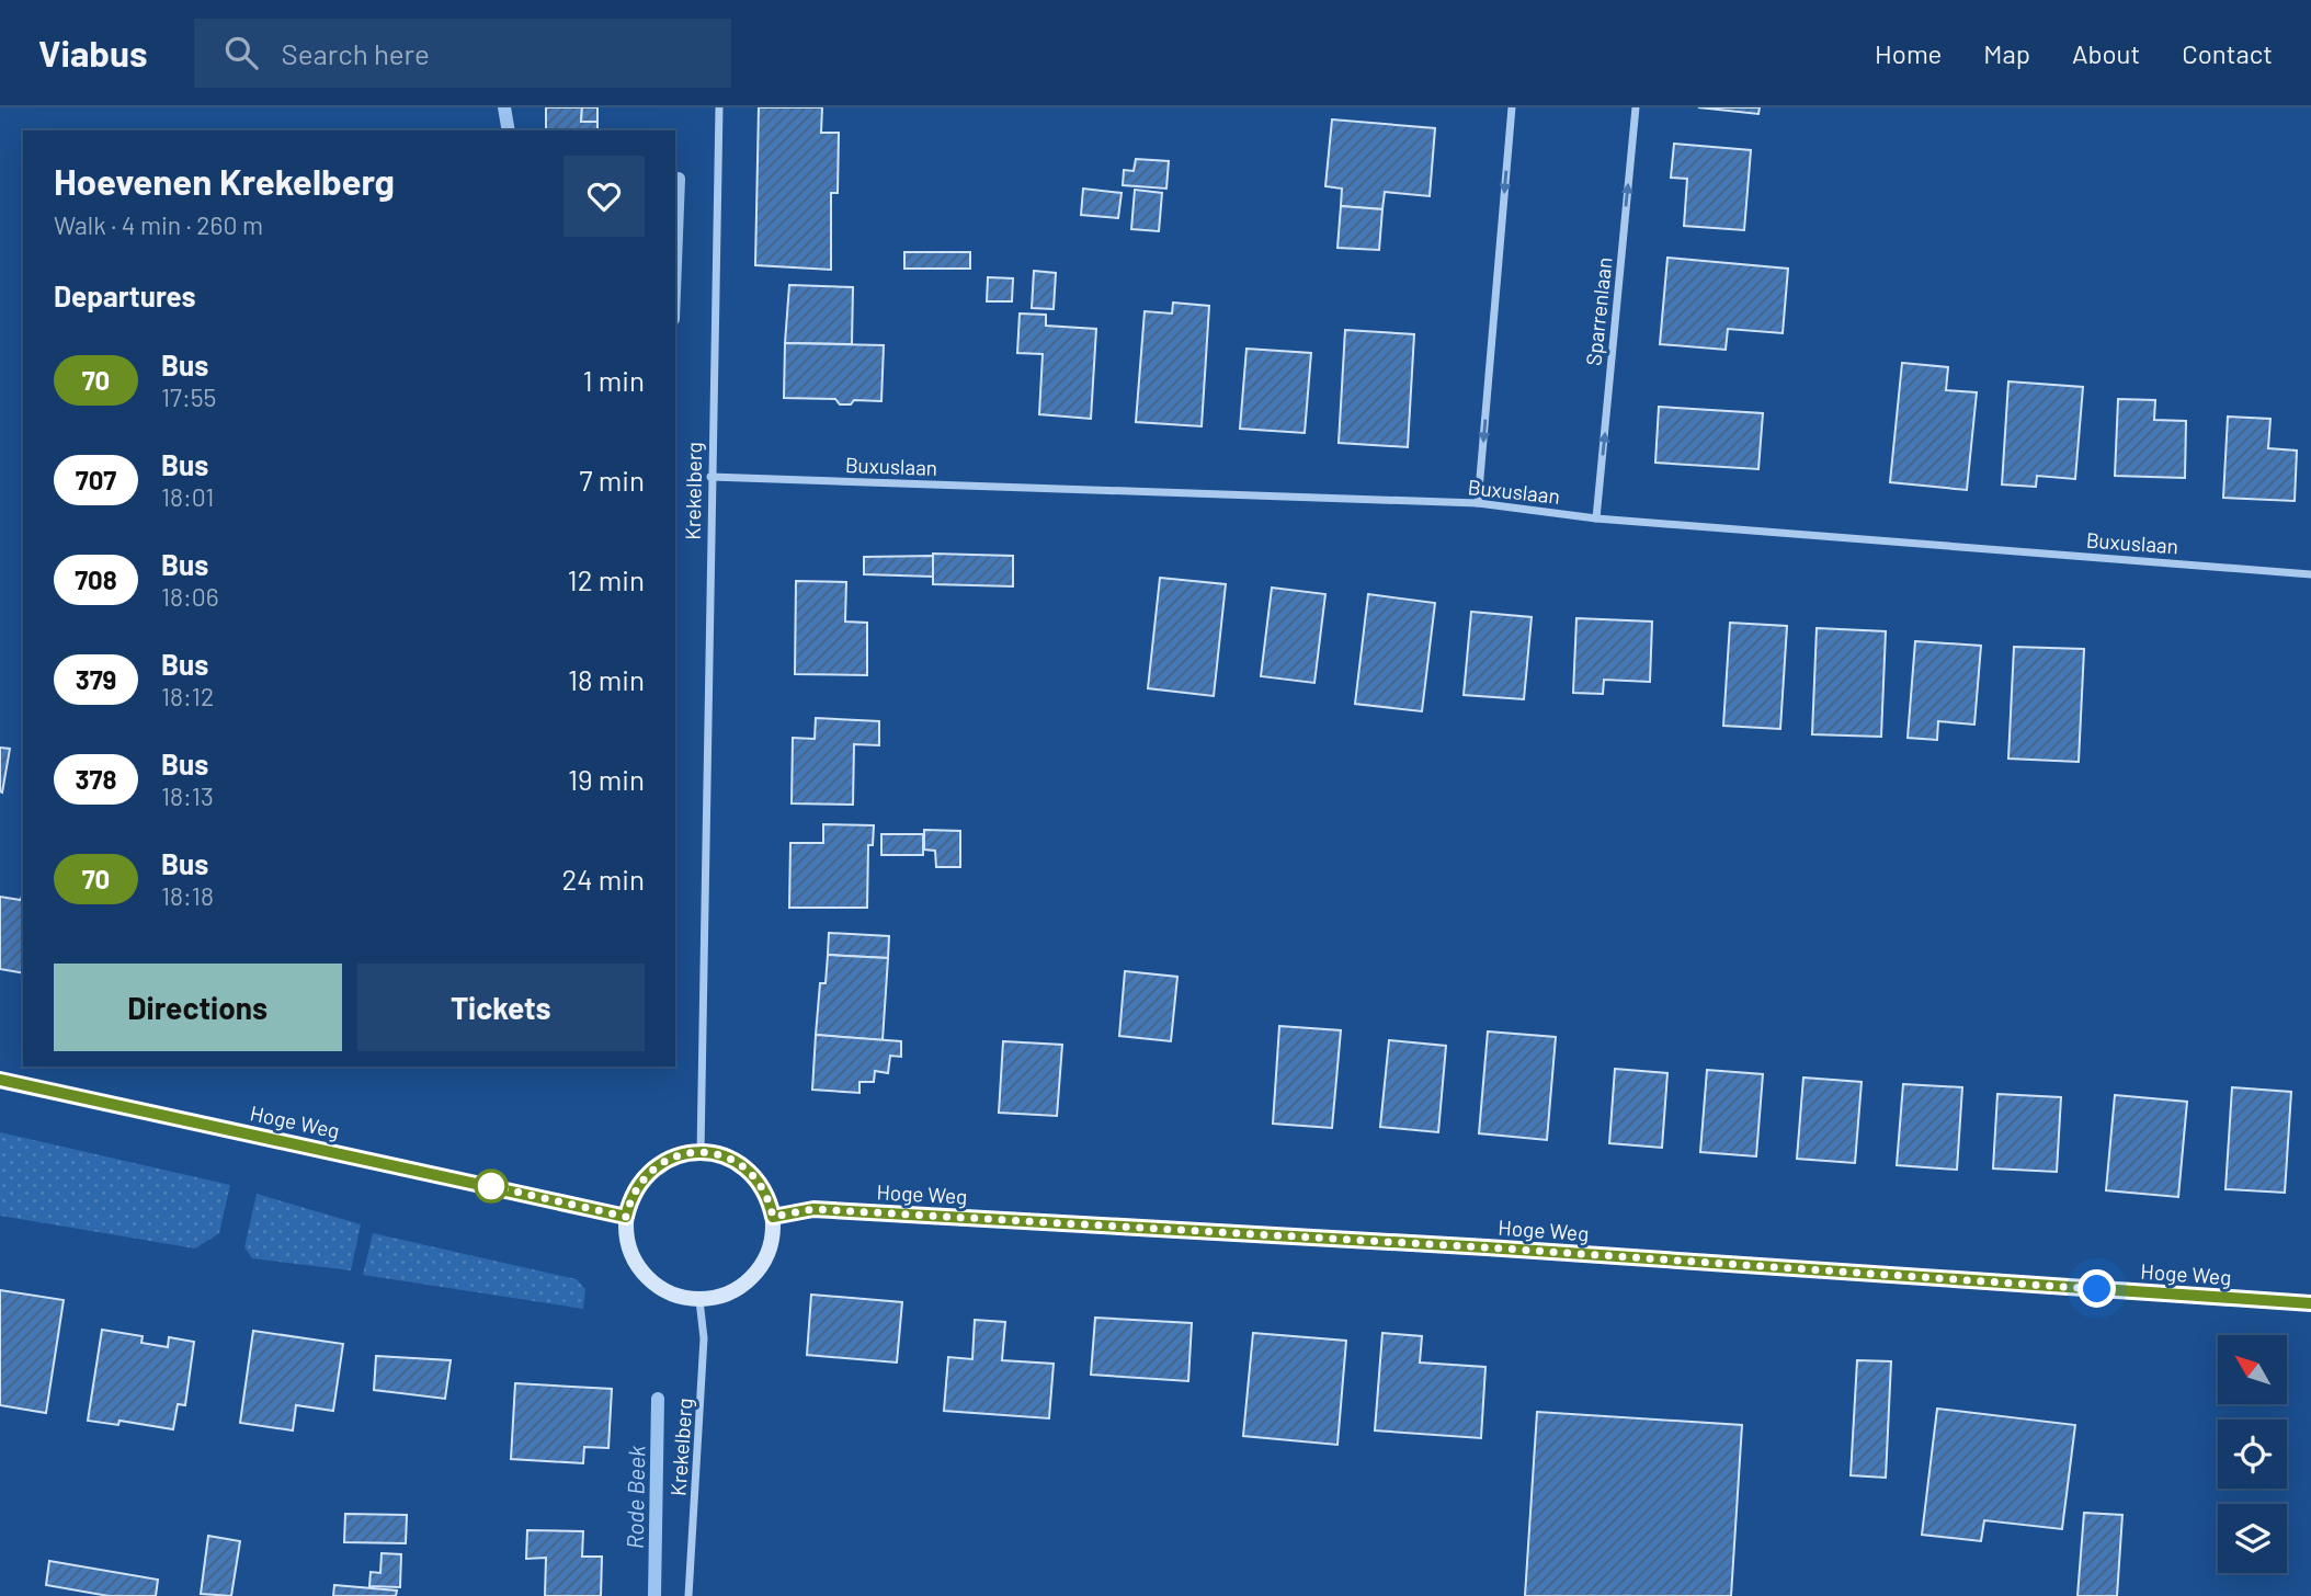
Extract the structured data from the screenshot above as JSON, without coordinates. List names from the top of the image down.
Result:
{
  "streets": {
    "street": [
      "Sparrenlaan",
      "Buxuslaan",
      "Krekelberg",
      "Hoge Weg"
    ]
  },
  "crossings": [
    ["Sparrenlaan", "Buxuslaan"],
    ["Buxuslaan", "Krekelberg"],
    ["Krekelberg", "Hoge Weg"]
  ],
  "one_way": ["Sparrenlaan"],
  "water": ["Rode Beek"],
  "lines": ["bus line 70"],
  "north": "top left",
  "page": {
    "header": "Viabus",
    "search": "Search here",
    "nav": [
      "Home",
      "Map",
      "About",
      "Contact"
    ],
    "heading": [
      ["Hoevenen Krekelberg", "Walk · 4 min · 260 m"],
      "Departures"
    ],
    "list": [
      {
        "mark": "70",
        "name": "Bus",
        "note": "17:55",
        "value": "1 min"
      },
      {
        "mark": "707",
        "name": "Bus",
        "note": "18:01",
        "value": "7 min"
      },
      {
        "mark": "708",
        "name": "Bus",
        "note": "18:06",
        "value": "12 min"
      },
      {
        "mark": "379",
        "name": "Bus",
        "note": "18:12",
        "value": "18 min"
      },
      {
        "mark": "378",
        "name": "Bus",
        "note": "18:13",
        "value": "19 min"
      },
      {
        "mark": "70",
        "name": "Bus",
        "note": "18:18",
        "value": "24 min"
      }
    ],
    "buttons": ["Directions", "Tickets"]
  }
}
